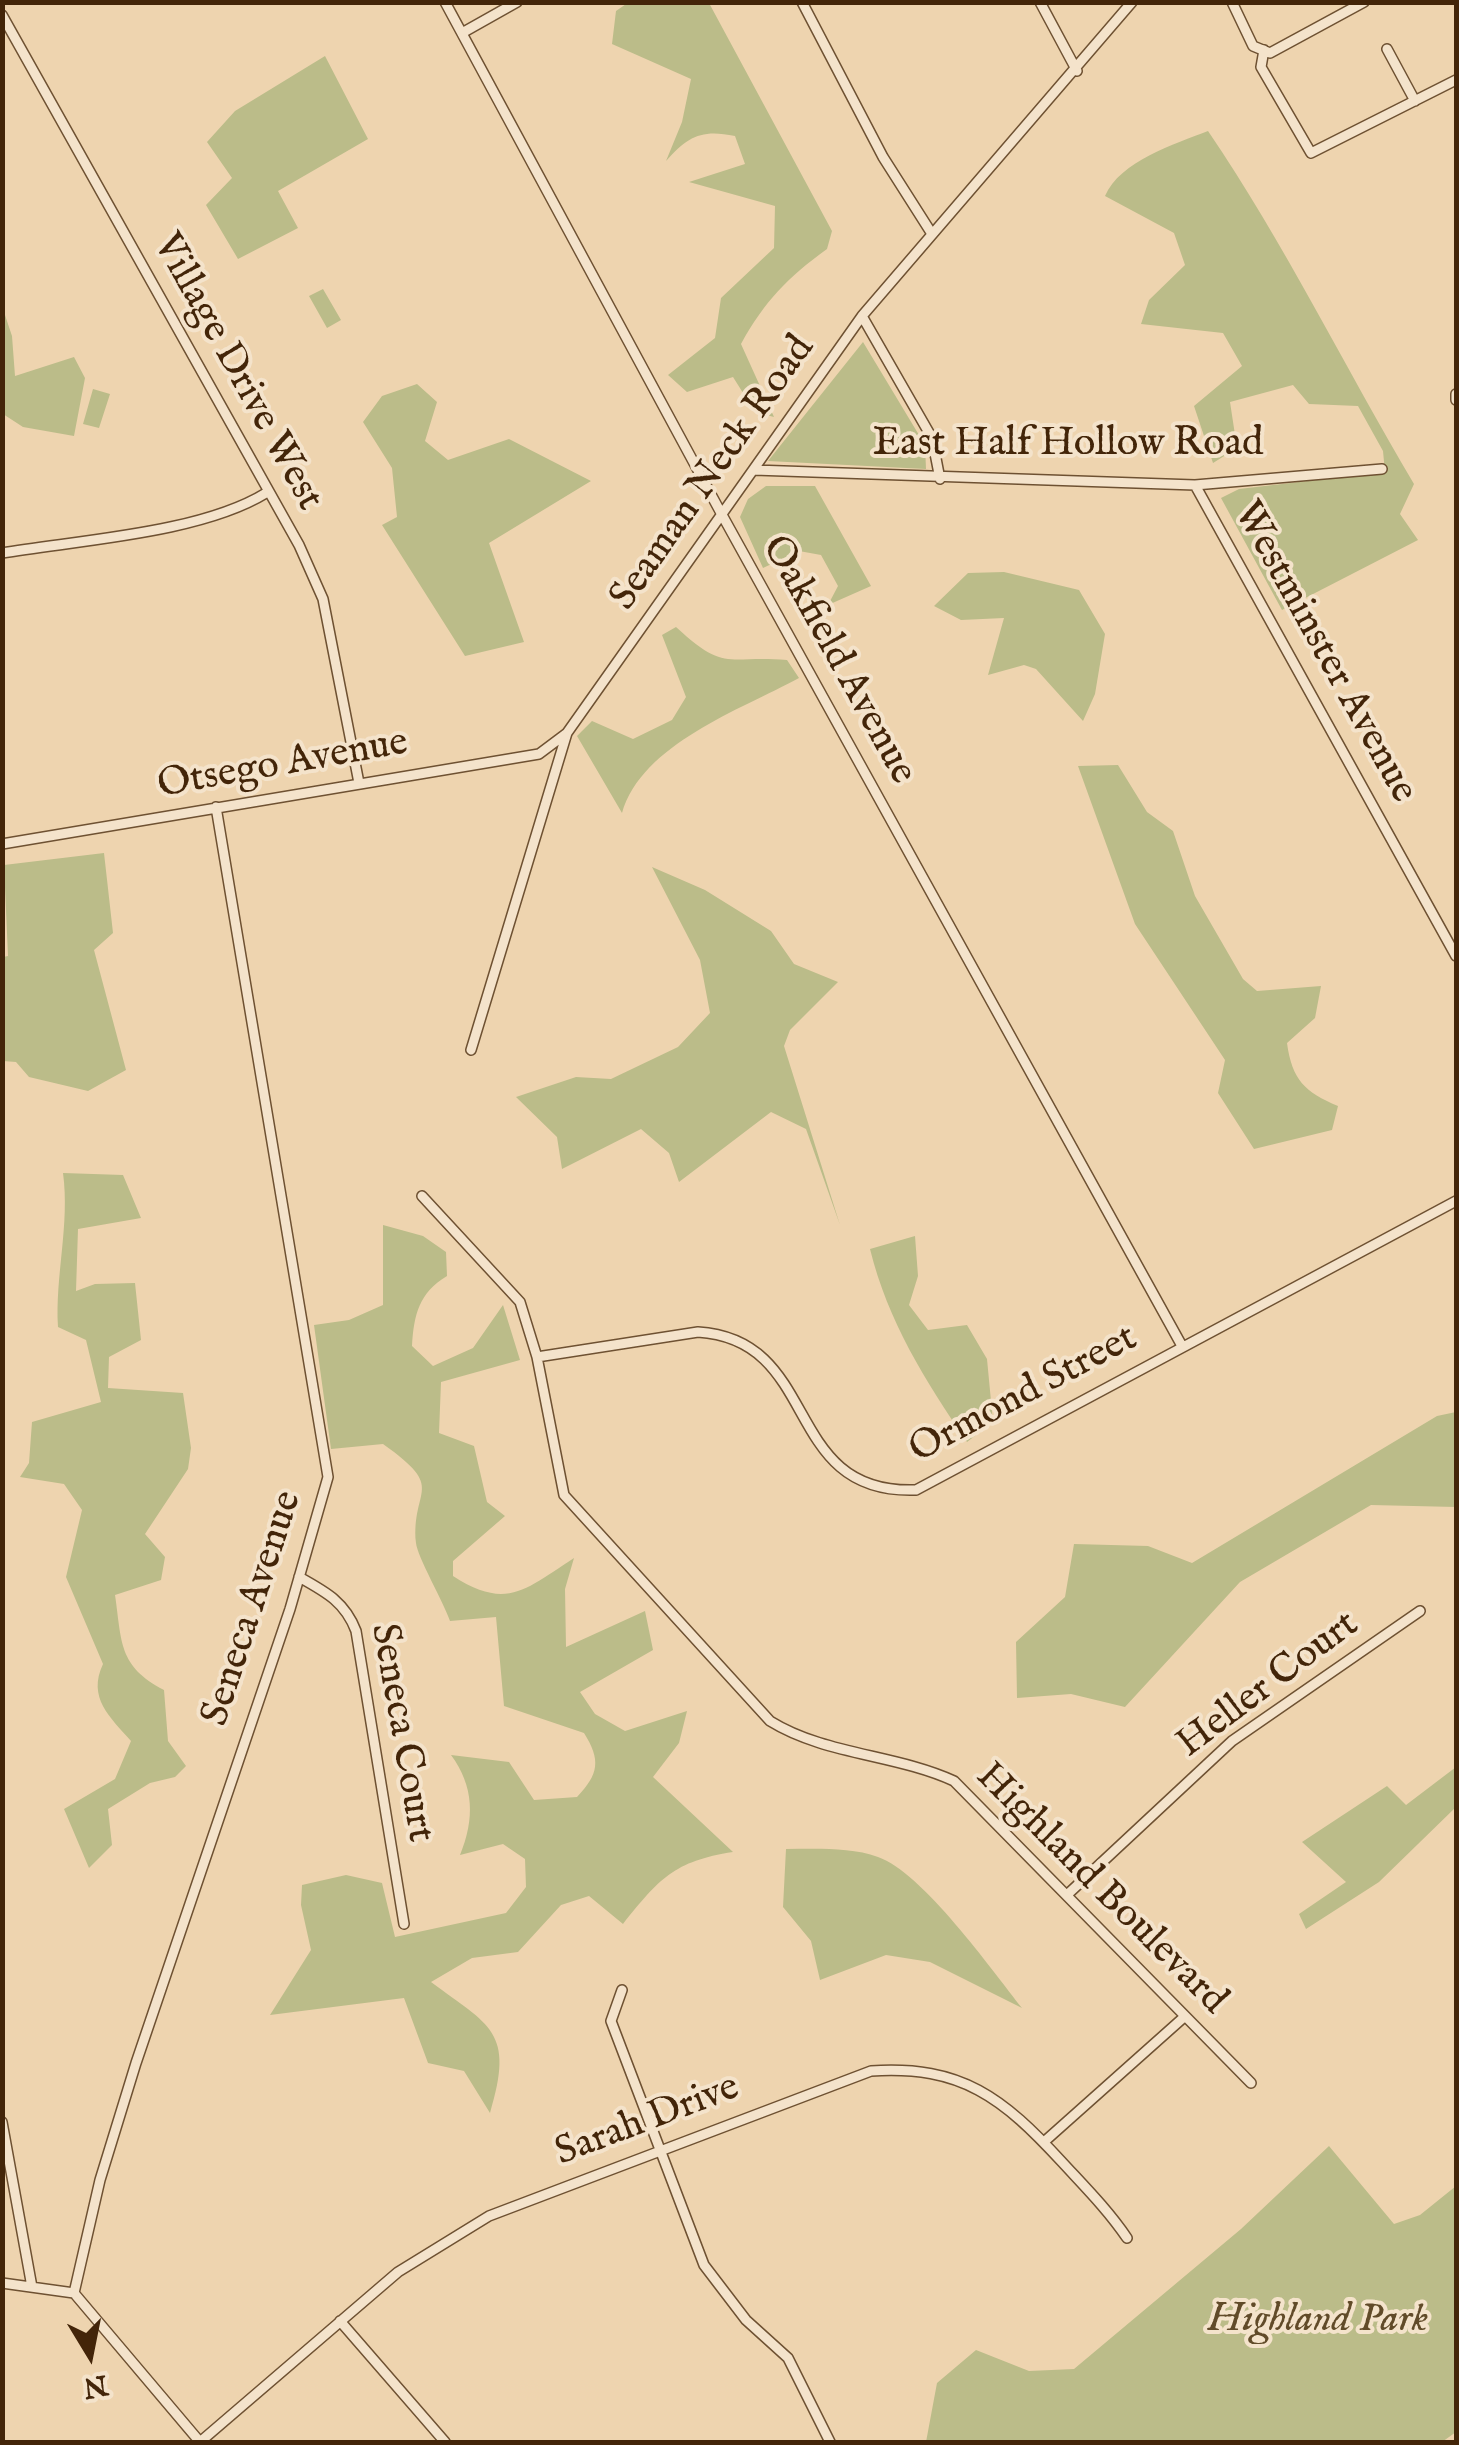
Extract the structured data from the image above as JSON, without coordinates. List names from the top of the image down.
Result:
{
  "streets": {
    "street": [
      "Village Drive West",
      "East Half Hollow Road",
      "Seaman Neck Road",
      "Westminster Avenue",
      "Oakfield Avenue",
      "Otsego Avenue",
      "Ormond Street",
      "Seneca Avenue",
      "Heller Court",
      "Seneca Court",
      "Highland Boulevard",
      "Sarah Drive"
    ]
  },
  "crossings": [
    ["Village Drive West", "Otsego Avenue"],
    ["East Half Hollow Road", "Seaman Neck Road"],
    ["East Half Hollow Road", "Westminster Avenue"],
    ["Seaman Neck Road", "Oakfield Avenue"],
    ["Seaman Neck Road", "Otsego Avenue"],
    ["Oakfield Avenue", "Ormond Street"],
    ["Otsego Avenue", "Seneca Avenue"],
    ["Ormond Street", "Highland Boulevard"],
    ["Seneca Avenue", "Seneca Court"],
    ["Heller Court", "Highland Boulevard"]
  ],
  "parks": ["Highland Park"],
  "north": "bottom"
}
